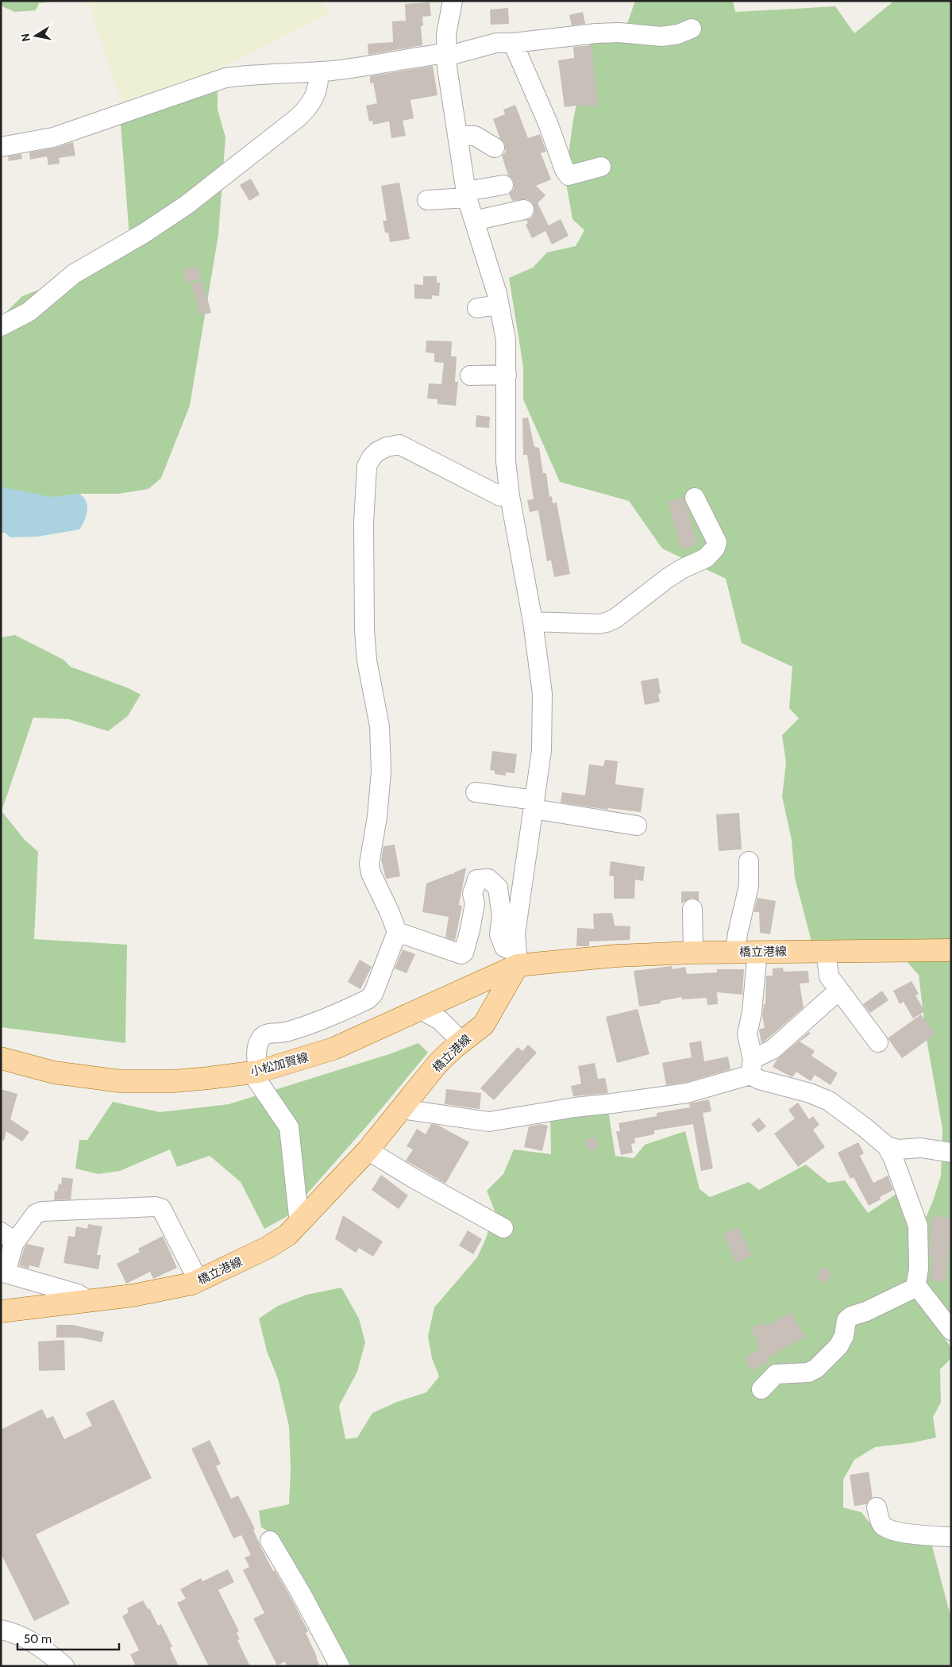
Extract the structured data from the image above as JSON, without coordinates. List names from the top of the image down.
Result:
{
  "streets": {
    "main road": ["橋立港線", "小松加賀線"]
  },
  "crossings": [
    ["橋立港線", "小松加賀線"]
  ],
  "scale_bar": "50 m",
  "north": "left"
}
